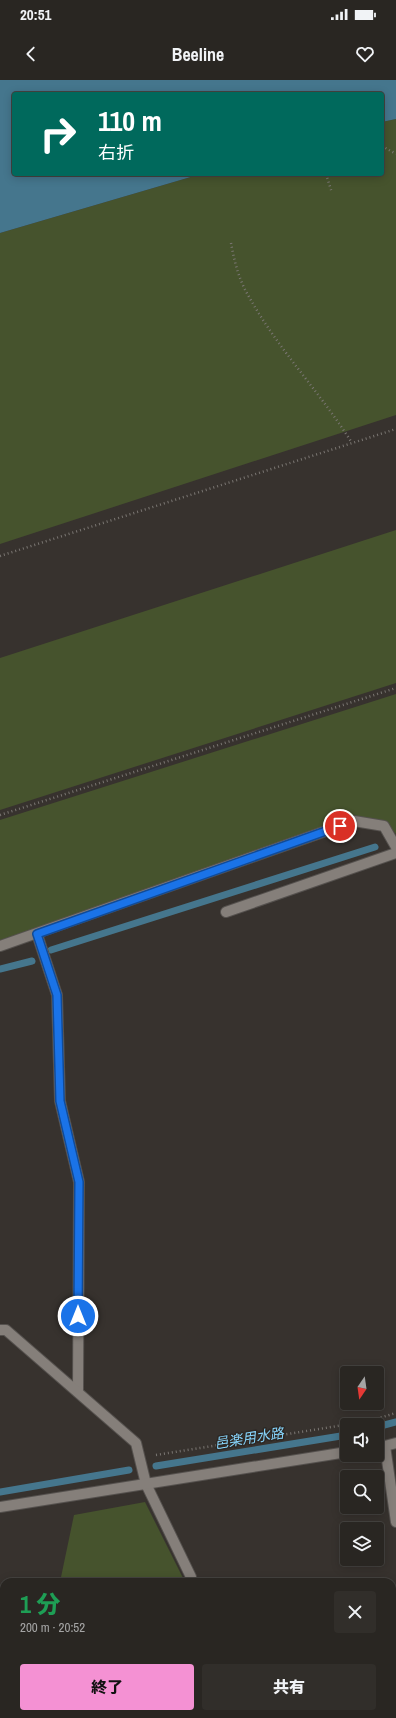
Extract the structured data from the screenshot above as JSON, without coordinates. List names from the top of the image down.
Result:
{
  "water": ["邑楽用水路"],
  "north": "bottom",
  "page": {
    "status": "20:51",
    "header": "Beeline",
    "turn": ["110 m", "右折"],
    "heading": ["1 分", "200 m · 20:52"],
    "buttons": ["終了", "共有"]
  }
}
